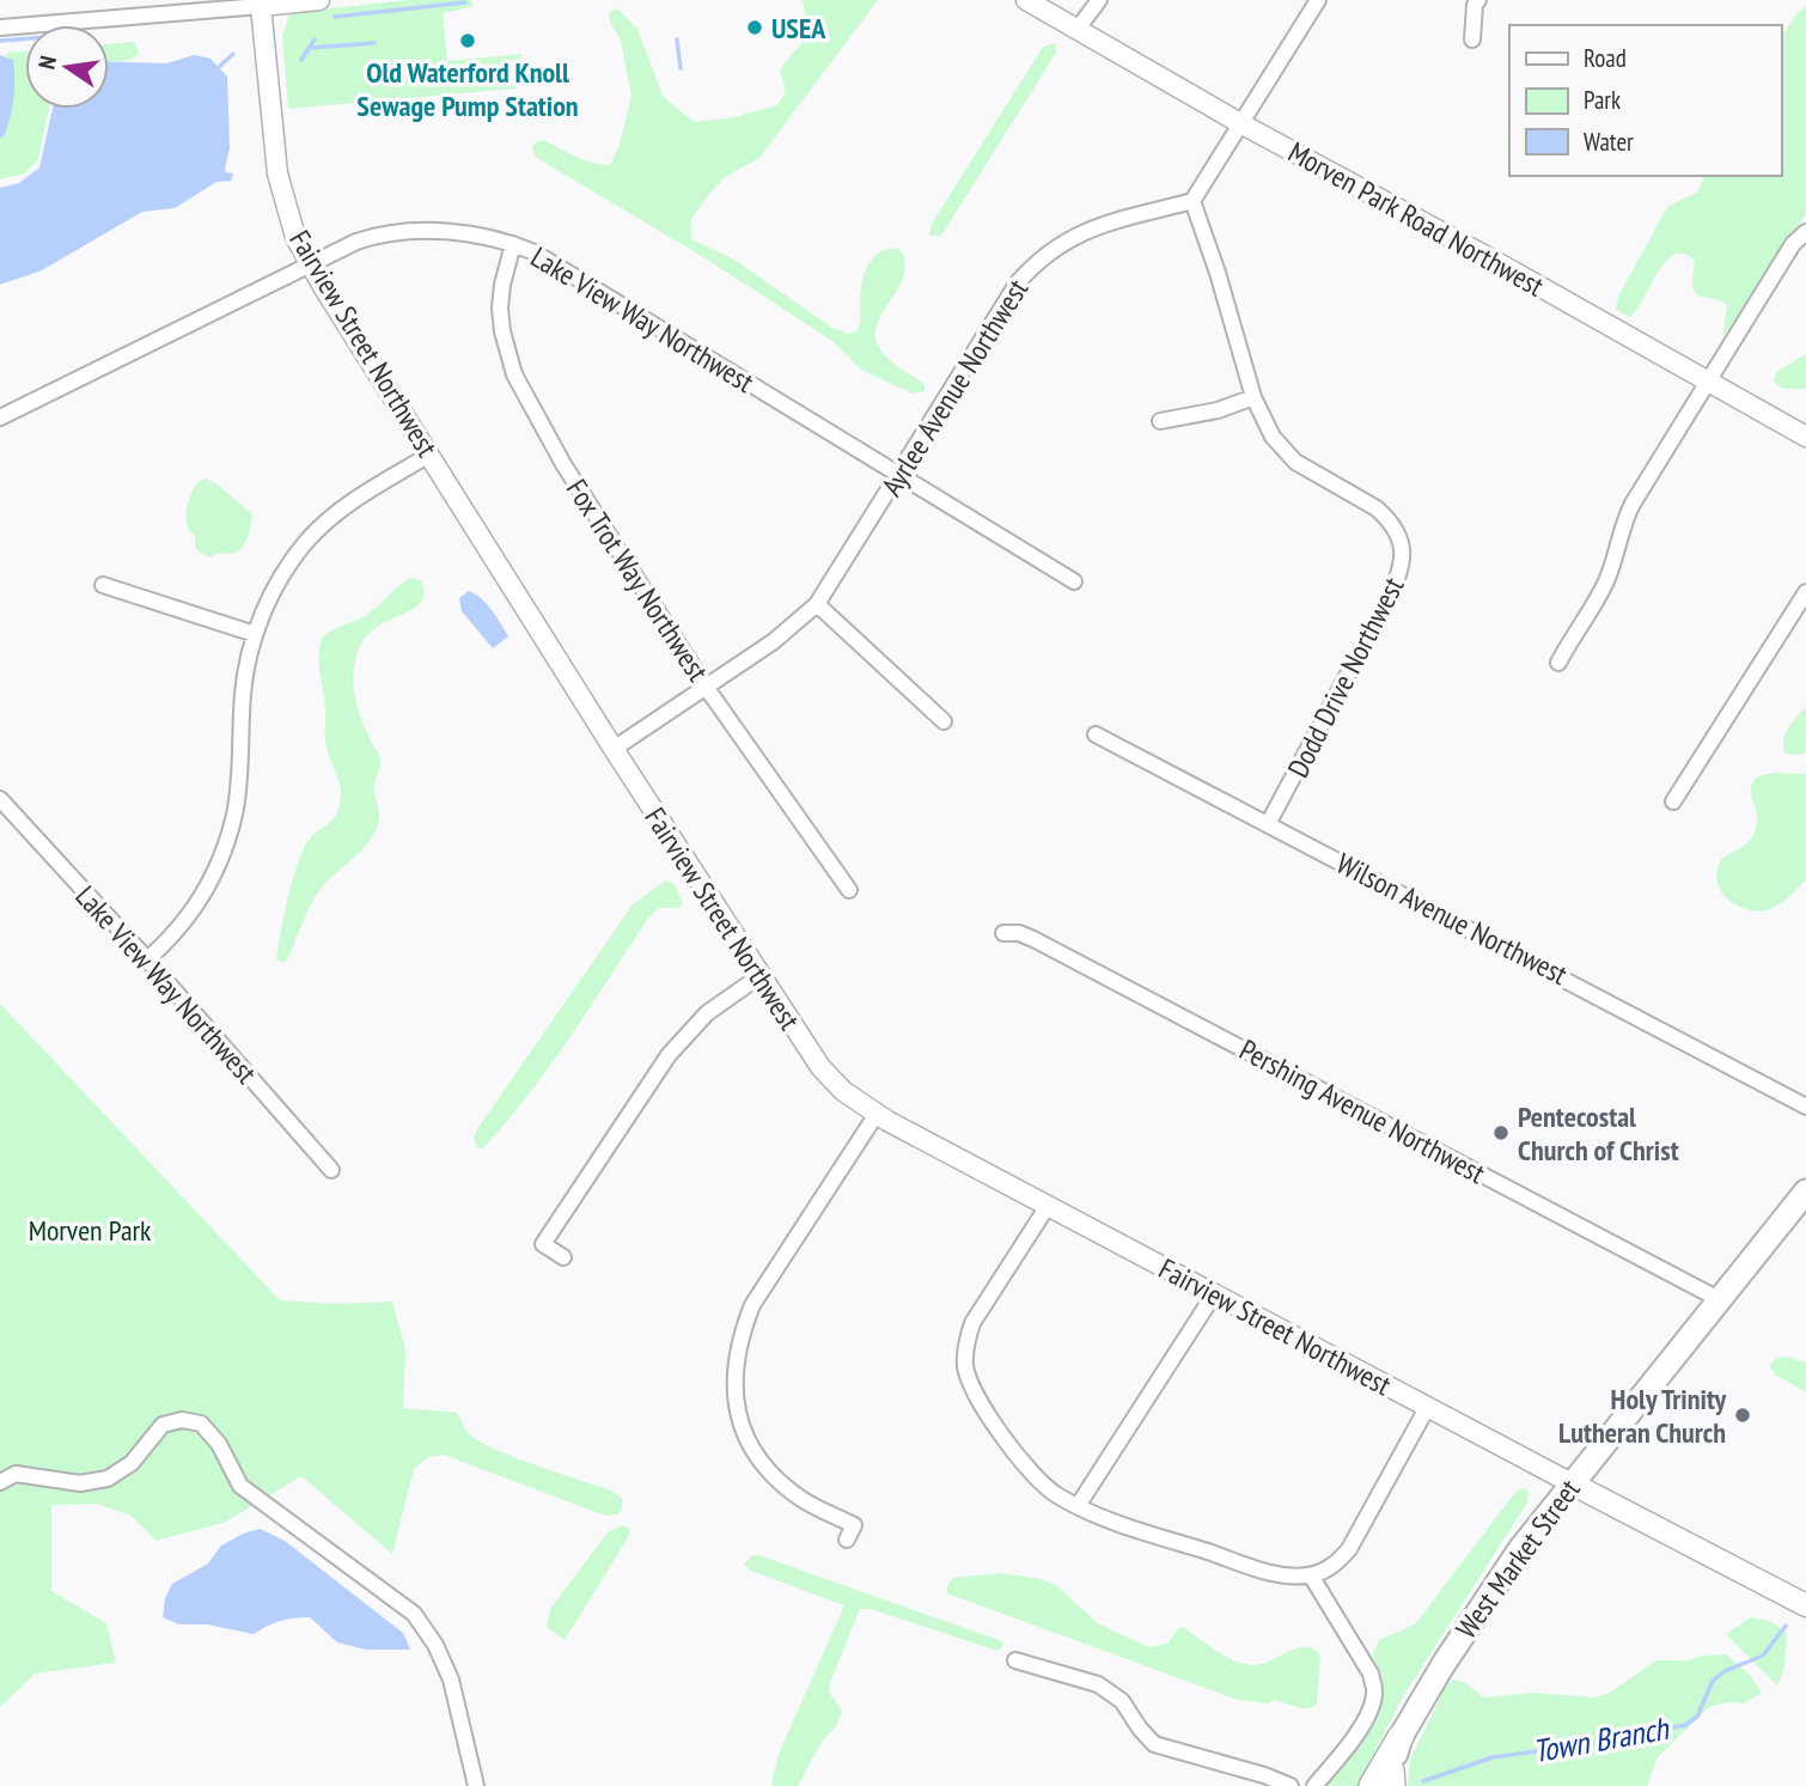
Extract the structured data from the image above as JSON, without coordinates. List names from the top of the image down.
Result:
{
  "streets": {
    "main road": ["West Market Street"],
    "street": [
      "Morven Park Road Northwest",
      "Lake View Way Northwest",
      "Fairview Street Northwest",
      "Ayrlee Avenue Northwest",
      "Fox Trot Way Northwest",
      "Dodd Drive Northwest",
      "Wilson Avenue Northwest",
      "Pershing Avenue Northwest"
    ]
  },
  "crossings": [
    ["Lake View Way Northwest", "Fairview Street Northwest"],
    ["Lake View Way Northwest", "Ayrlee Avenue Northwest"],
    ["Lake View Way Northwest", "Fox Trot Way Northwest"],
    ["Fairview Street Northwest", "Ayrlee Avenue Northwest"],
    ["Fairview Street Northwest", "West Market Street"],
    ["Ayrlee Avenue Northwest", "Fox Trot Way Northwest"],
    ["Ayrlee Avenue Northwest", "Dodd Drive Northwest"],
    ["Dodd Drive Northwest", "Wilson Avenue Northwest"],
    ["Pershing Avenue Northwest", "West Market Street"]
  ],
  "water": ["Town Branch"],
  "parks": ["Morven Park"],
  "places": [
    "USEA",
    "Old Waterford Knoll Sewage Pump Station",
    "Pentecostal Church of Christ",
    "Holy Trinity Lutheran Church"
  ],
  "legend": ["Road", "Park", "Water"],
  "north": "left"
}
